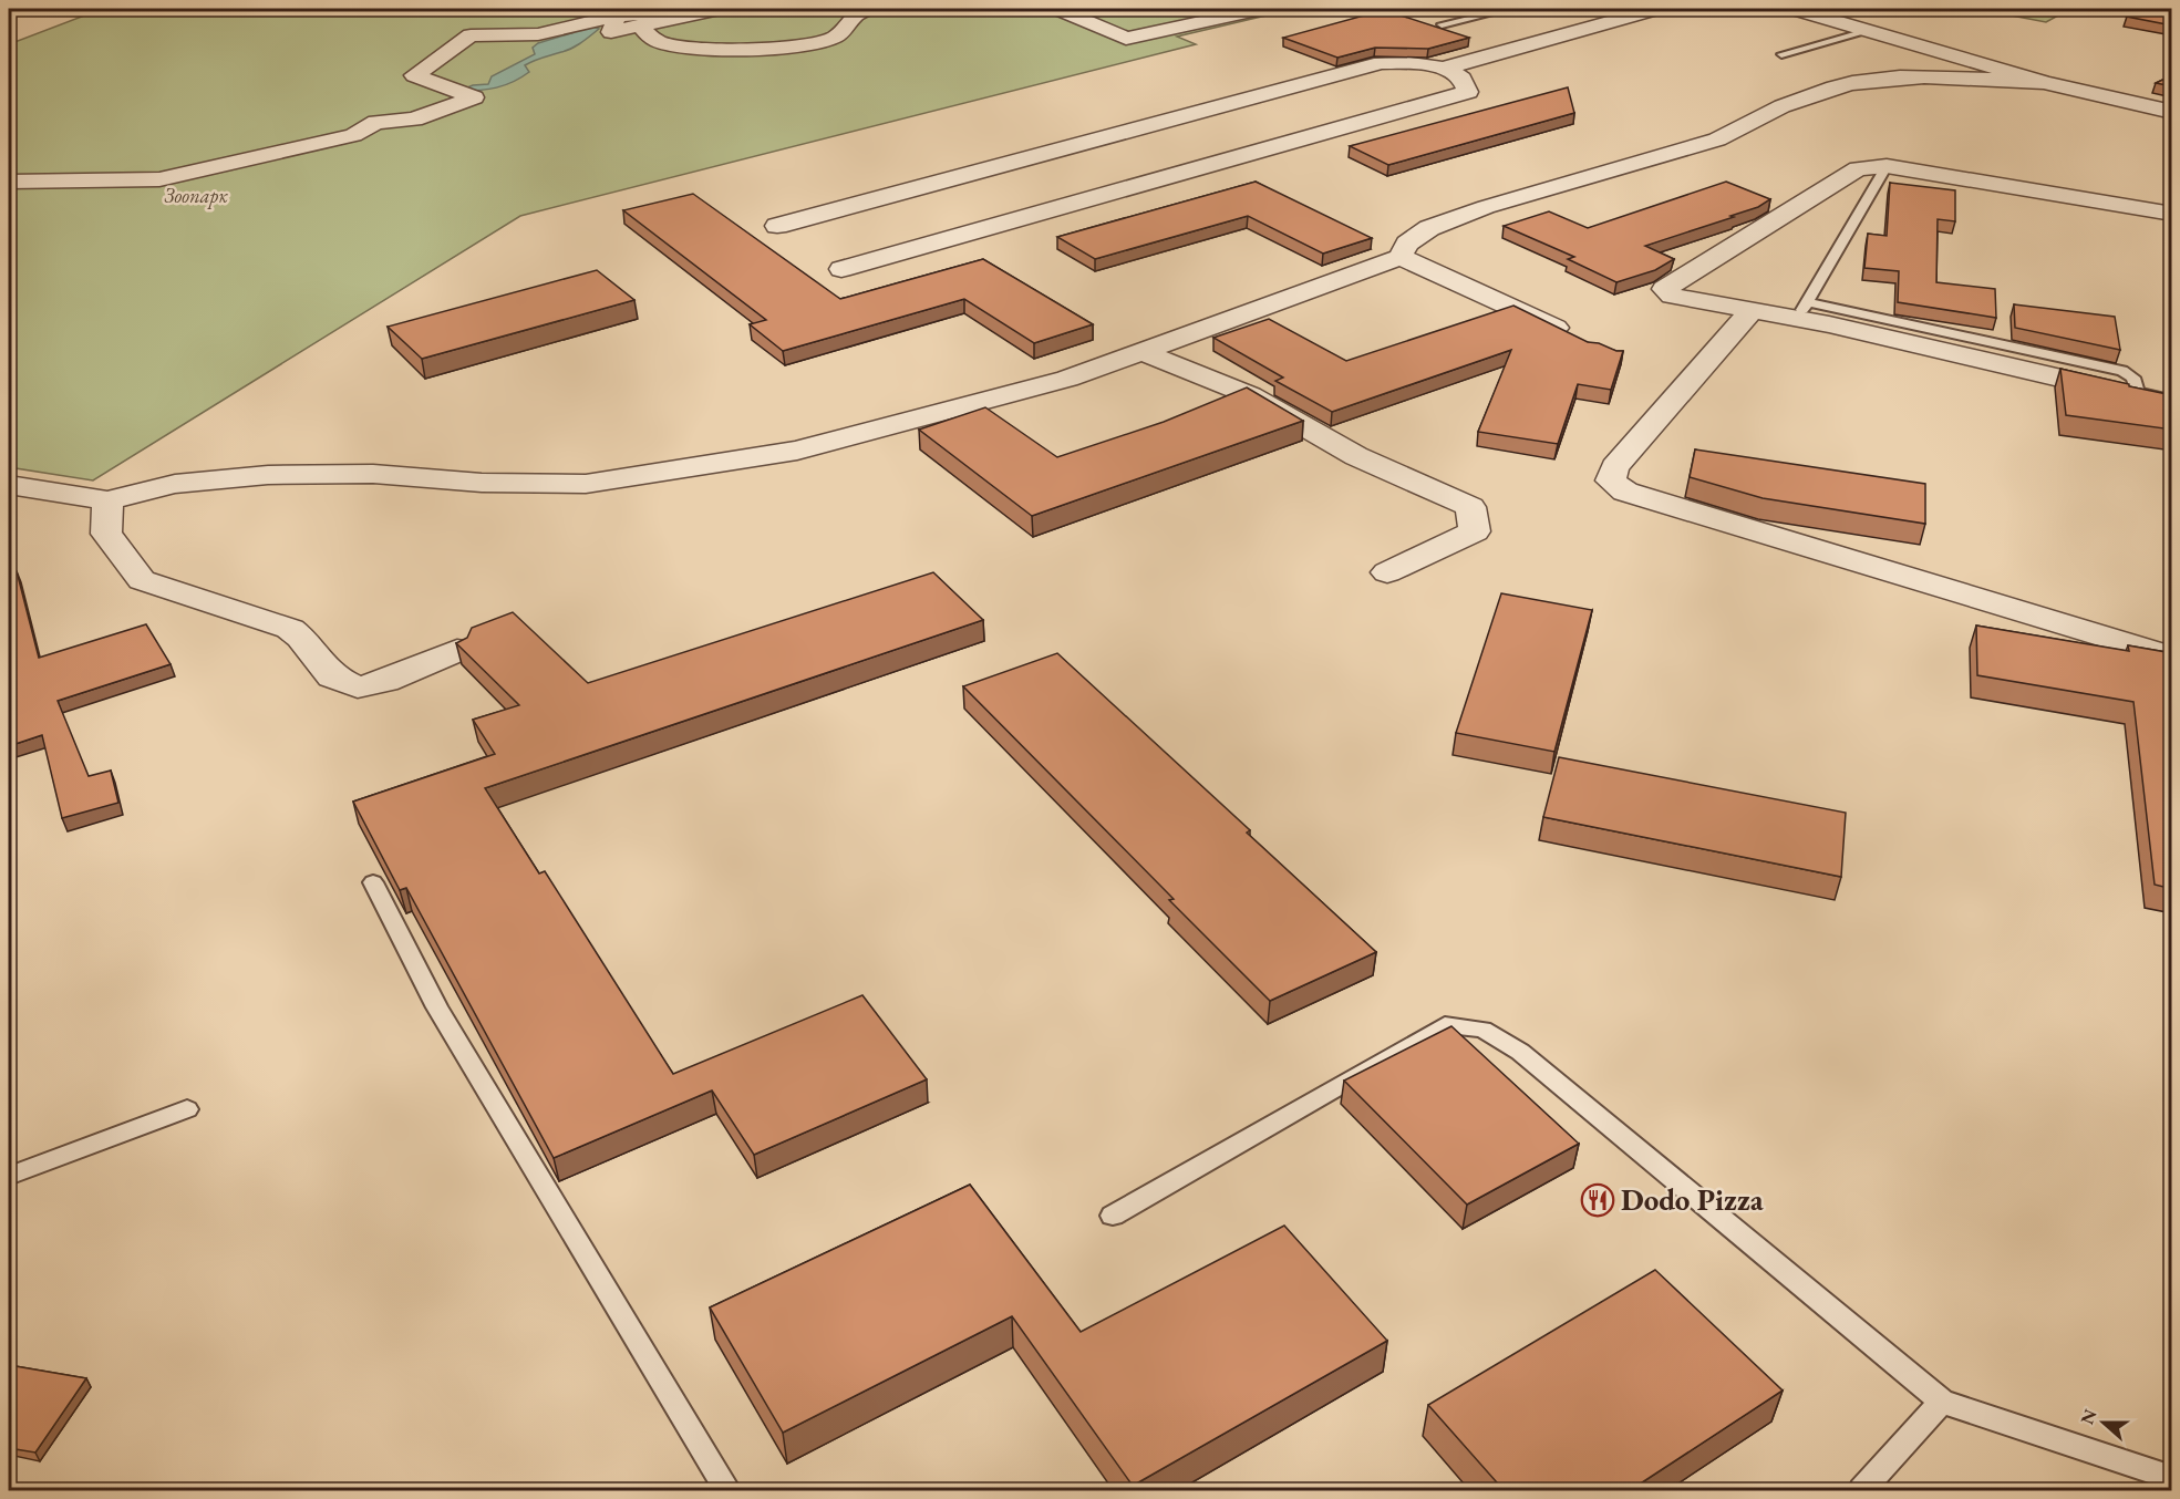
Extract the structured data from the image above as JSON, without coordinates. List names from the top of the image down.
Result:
{
  "parks": ["Зоопарк"],
  "places": {
    "restaurant": ["Dodo Pizza"]
  },
  "north": "left"
}
